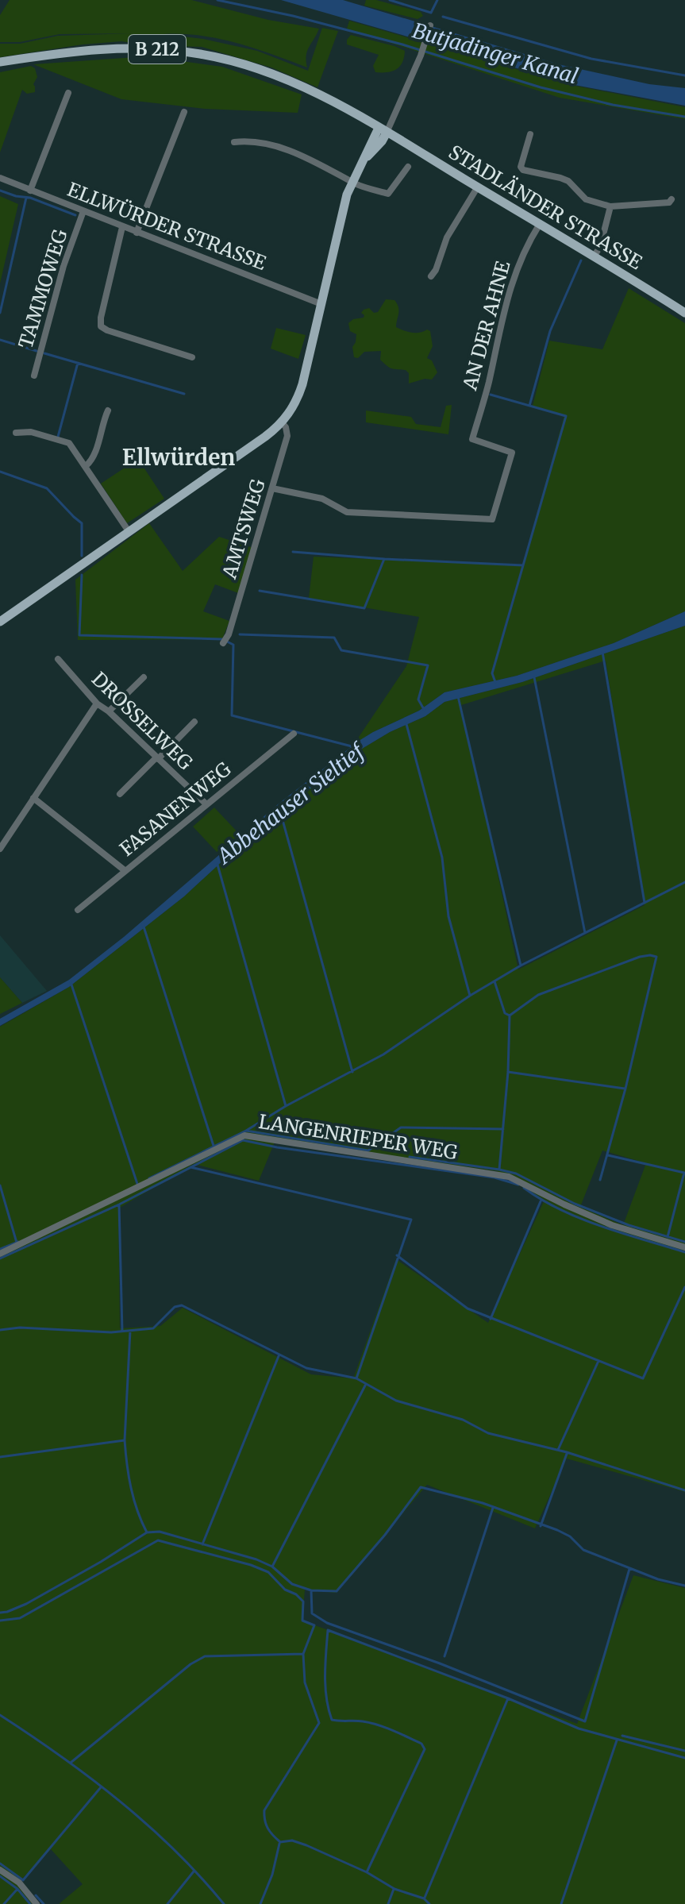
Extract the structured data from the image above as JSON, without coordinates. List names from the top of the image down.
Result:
{
  "streets": {
    "main road": ["B 212", "STADLÄNDER STRASSE"],
    "street": [
      "ELLWÜRDER STRASSE",
      "TAMMOWEG",
      "AN DER AHNE",
      "AMTSWEG",
      "DROSSELWEG",
      "FASANENWEG",
      "LANGENRIEPER WEG"
    ]
  },
  "crossings": [
    ["STADLÄNDER STRASSE", "AN DER AHNE"],
    ["ELLWÜRDER STRASSE", "TAMMOWEG"],
    ["AN DER AHNE", "AMTSWEG"],
    ["DROSSELWEG", "FASANENWEG"]
  ],
  "districts": ["Ellwürden"],
  "water": ["Butjadinger Kanal", "Abbehauser Sieltief"]
}
